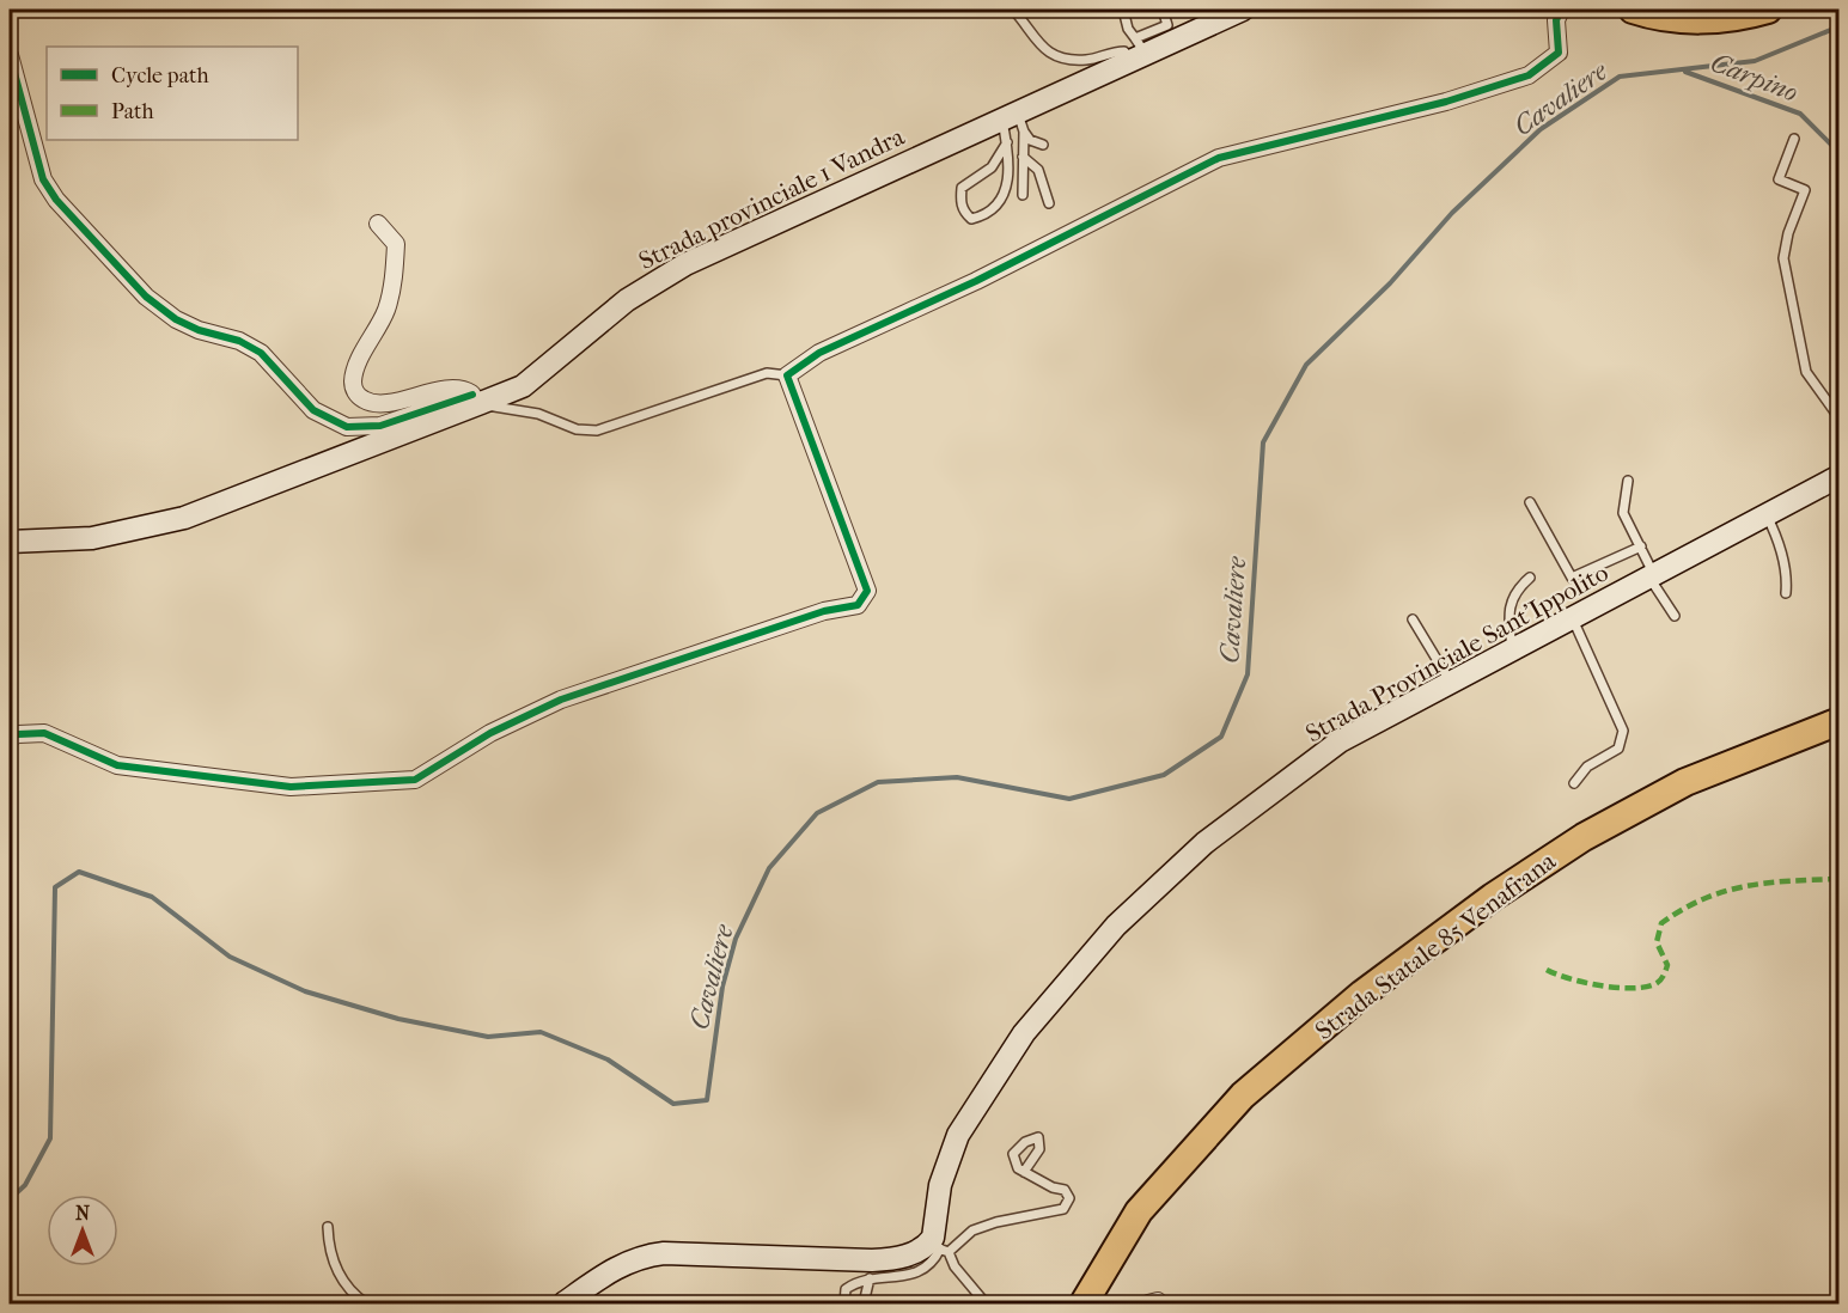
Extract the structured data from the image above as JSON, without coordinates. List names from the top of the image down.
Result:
{
  "streets": {
    "highway": ["Strada Statale 85 Venafrana"],
    "main road": ["Strada provinciale 1 Vandra", "Strada Provinciale Sant'Ippolito"]
  },
  "water": ["Carpino", "Cavaliere"],
  "legend": ["Cycle path", "Path"],
  "north": "top"
}
